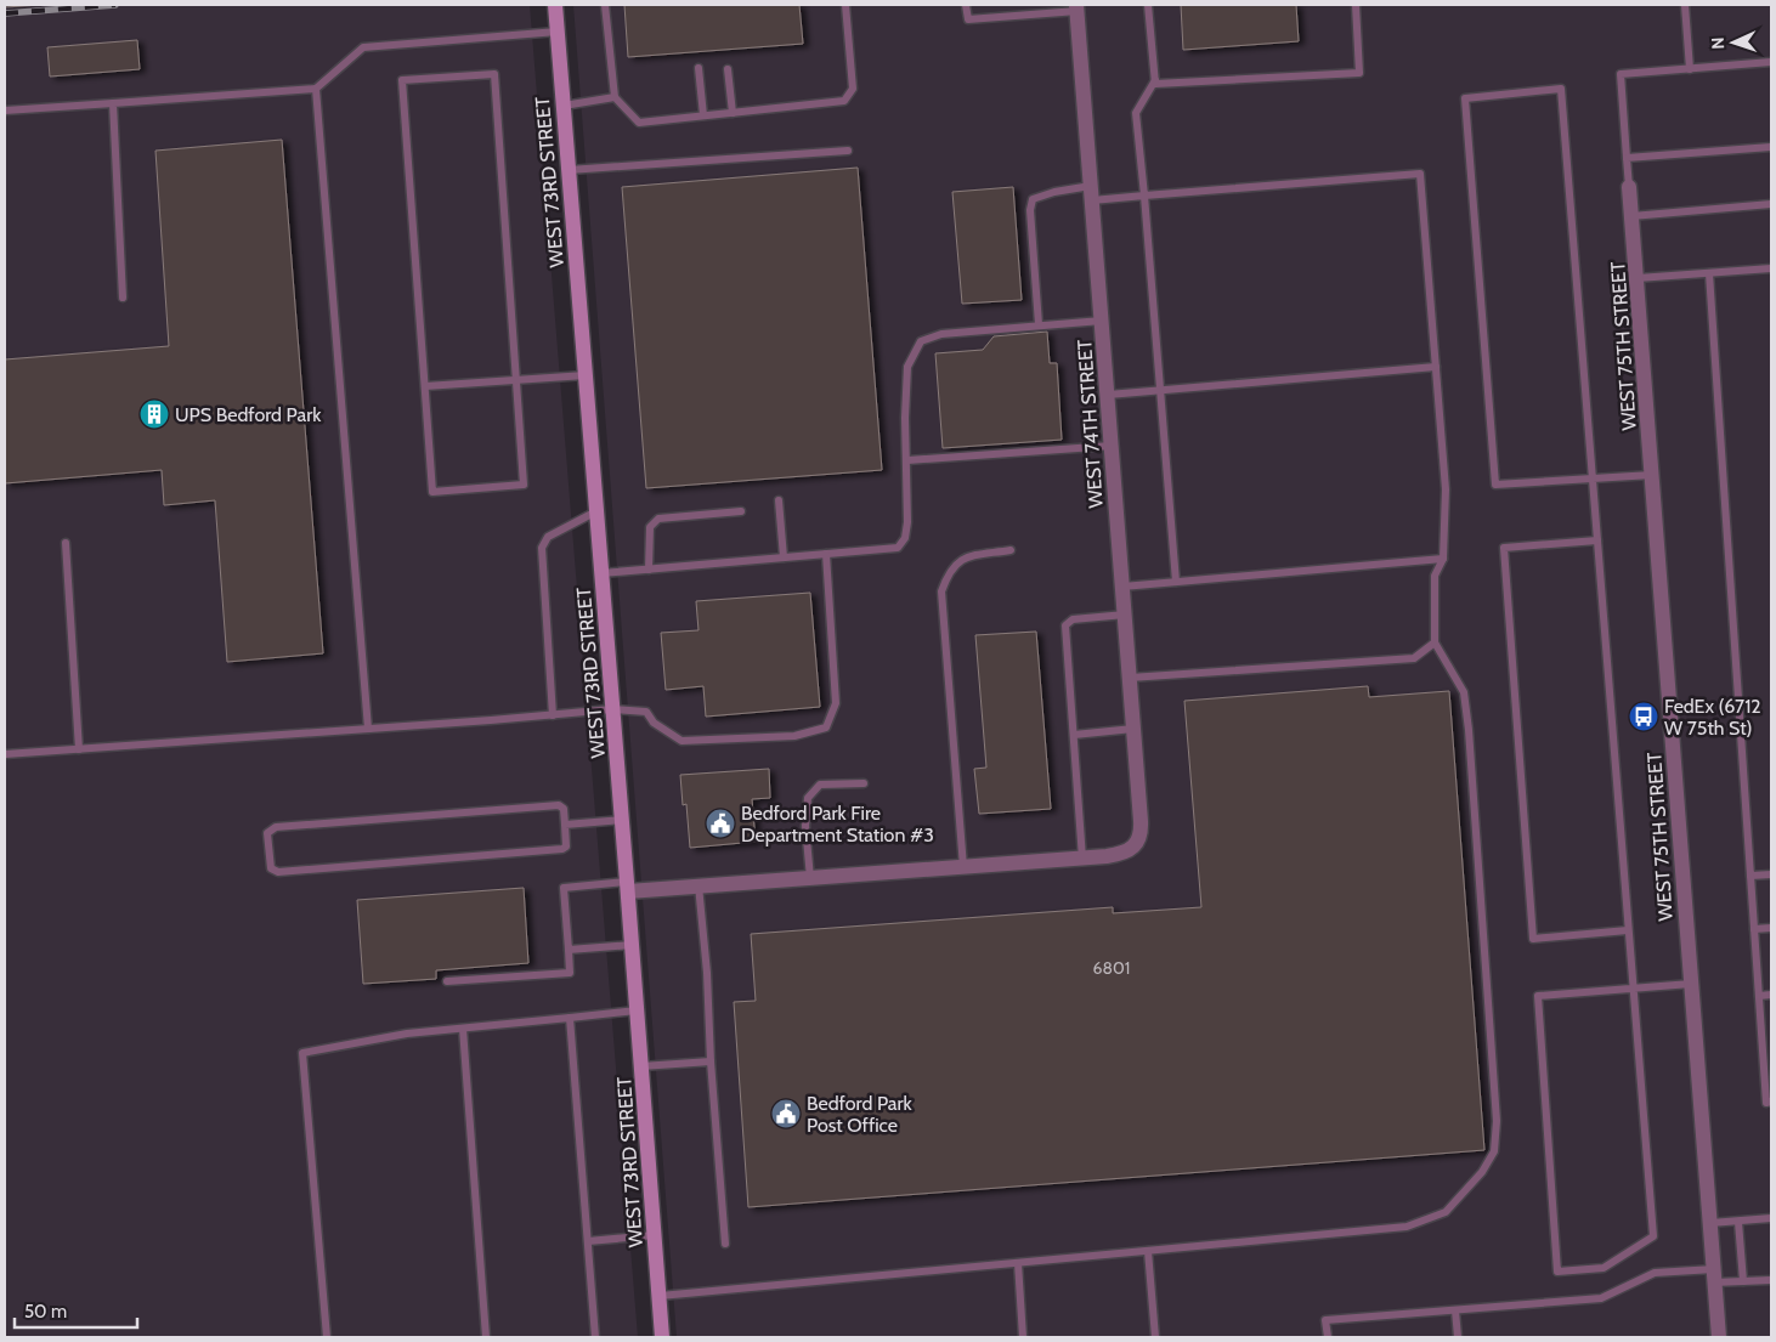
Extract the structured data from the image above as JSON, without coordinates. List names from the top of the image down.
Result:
{
  "streets": {
    "street": ["WEST 73RD STREET", "WEST 75TH STREET", "WEST 74TH STREET"]
  },
  "places": {
    "building": ["UPS Bedford Park"],
    "bus stop": ["FedEx (6712 W 75th St)"],
    "public building": ["Bedford Park Fire Department Station #3", "Bedford Park Post Office"]
  },
  "house_numbers": ["6801"],
  "scale_bar": "50 m",
  "north": "left"
}
